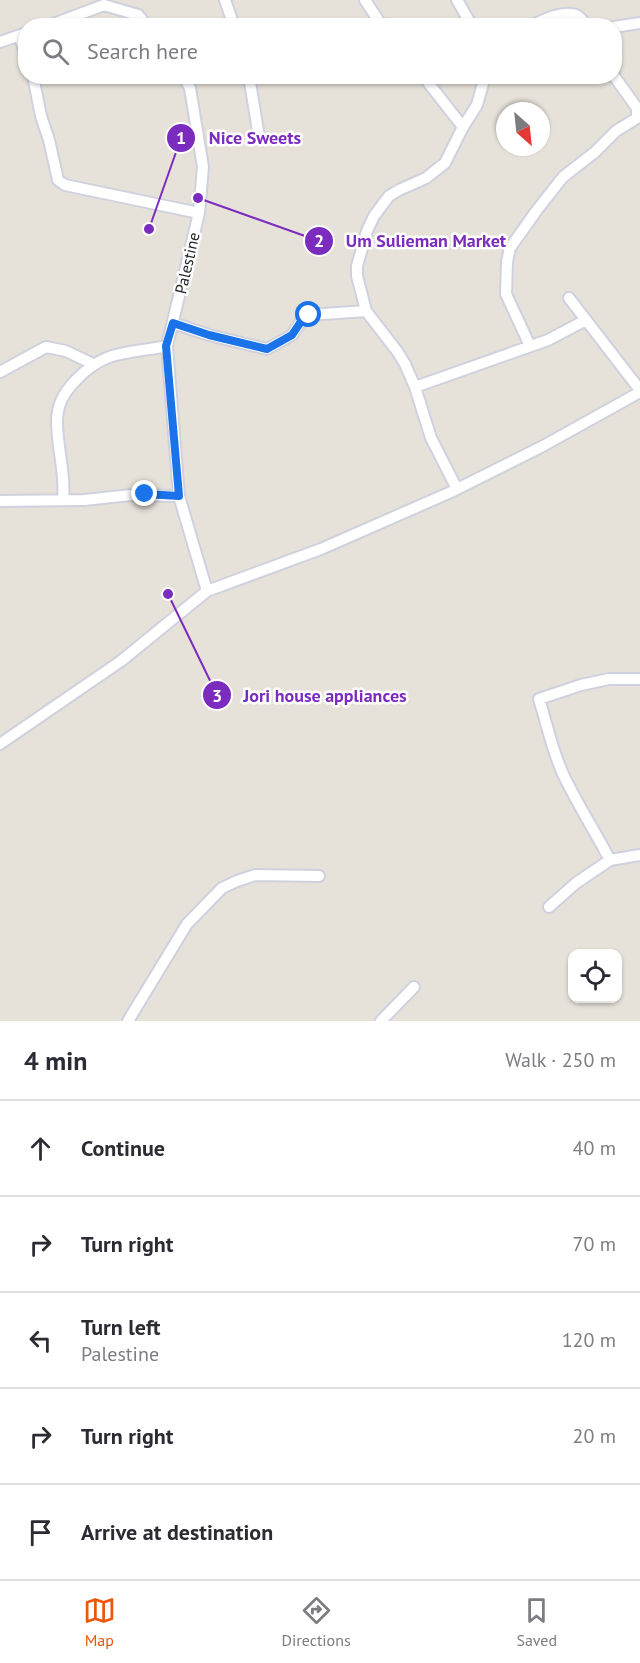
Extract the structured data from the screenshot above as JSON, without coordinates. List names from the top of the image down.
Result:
{
  "streets": {
    "street": ["Palestine"]
  },
  "places": ["Um Sulieman Market", "Nice Sweets", "Jori house appliances"],
  "north": "bottom right",
  "page": {
    "search": "Search here",
    "heading": ["4 min", "Walk · 250 m"],
    "list": [
      ["Continue", "40 m"],
      ["Turn right", "70 m"],
      ["Turn left", "Palestine", "120 m"],
      ["Turn right", "20 m"],
      "Arrive at destination"
    ],
    "nav": ["Map", "Directions", "Saved"]
  }
}
